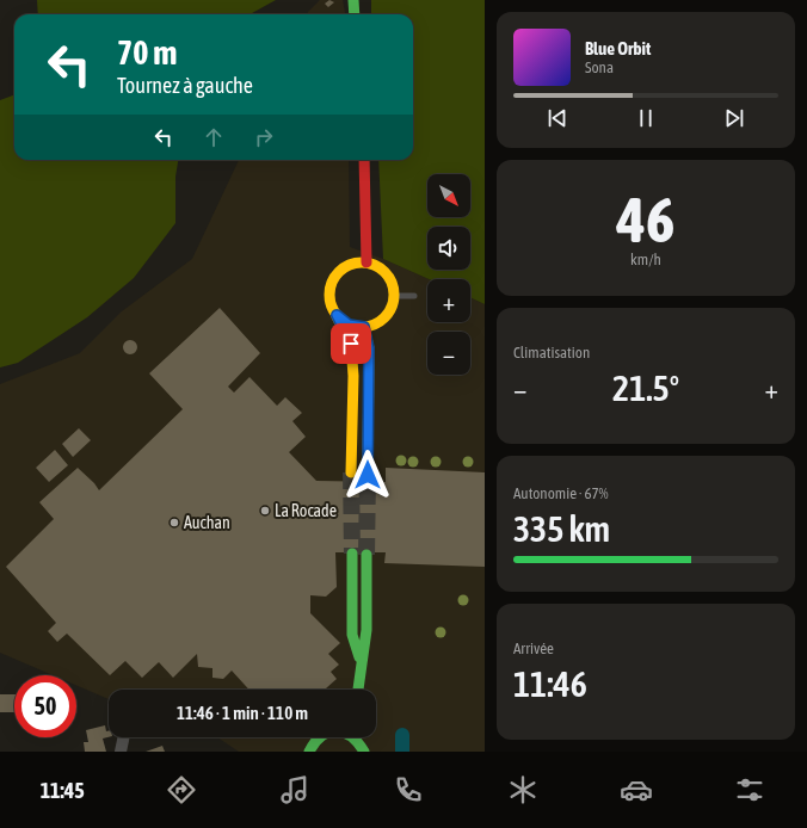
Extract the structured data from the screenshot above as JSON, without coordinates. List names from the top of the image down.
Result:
{
  "places": ["La Rocade", "Auchan"],
  "north": "bottom right",
  "page": {
    "turn": ["70 m", "Tournez à gauche"],
    "song": ["Blue Orbit", "Sona"],
    "tile": [
      ["46", "km/h"],
      "Climatisation",
      ["Autonomie · 67%", "335 km"],
      ["Arrivée", "11:46"]
    ],
    "map_buttons": ["+", "−"],
    "heat": ["−", "21.5°", "+"],
    "limit": "50",
    "trip": "11:46 · 1 min · 110 m",
    "tabs": "11:45"
  }
}
